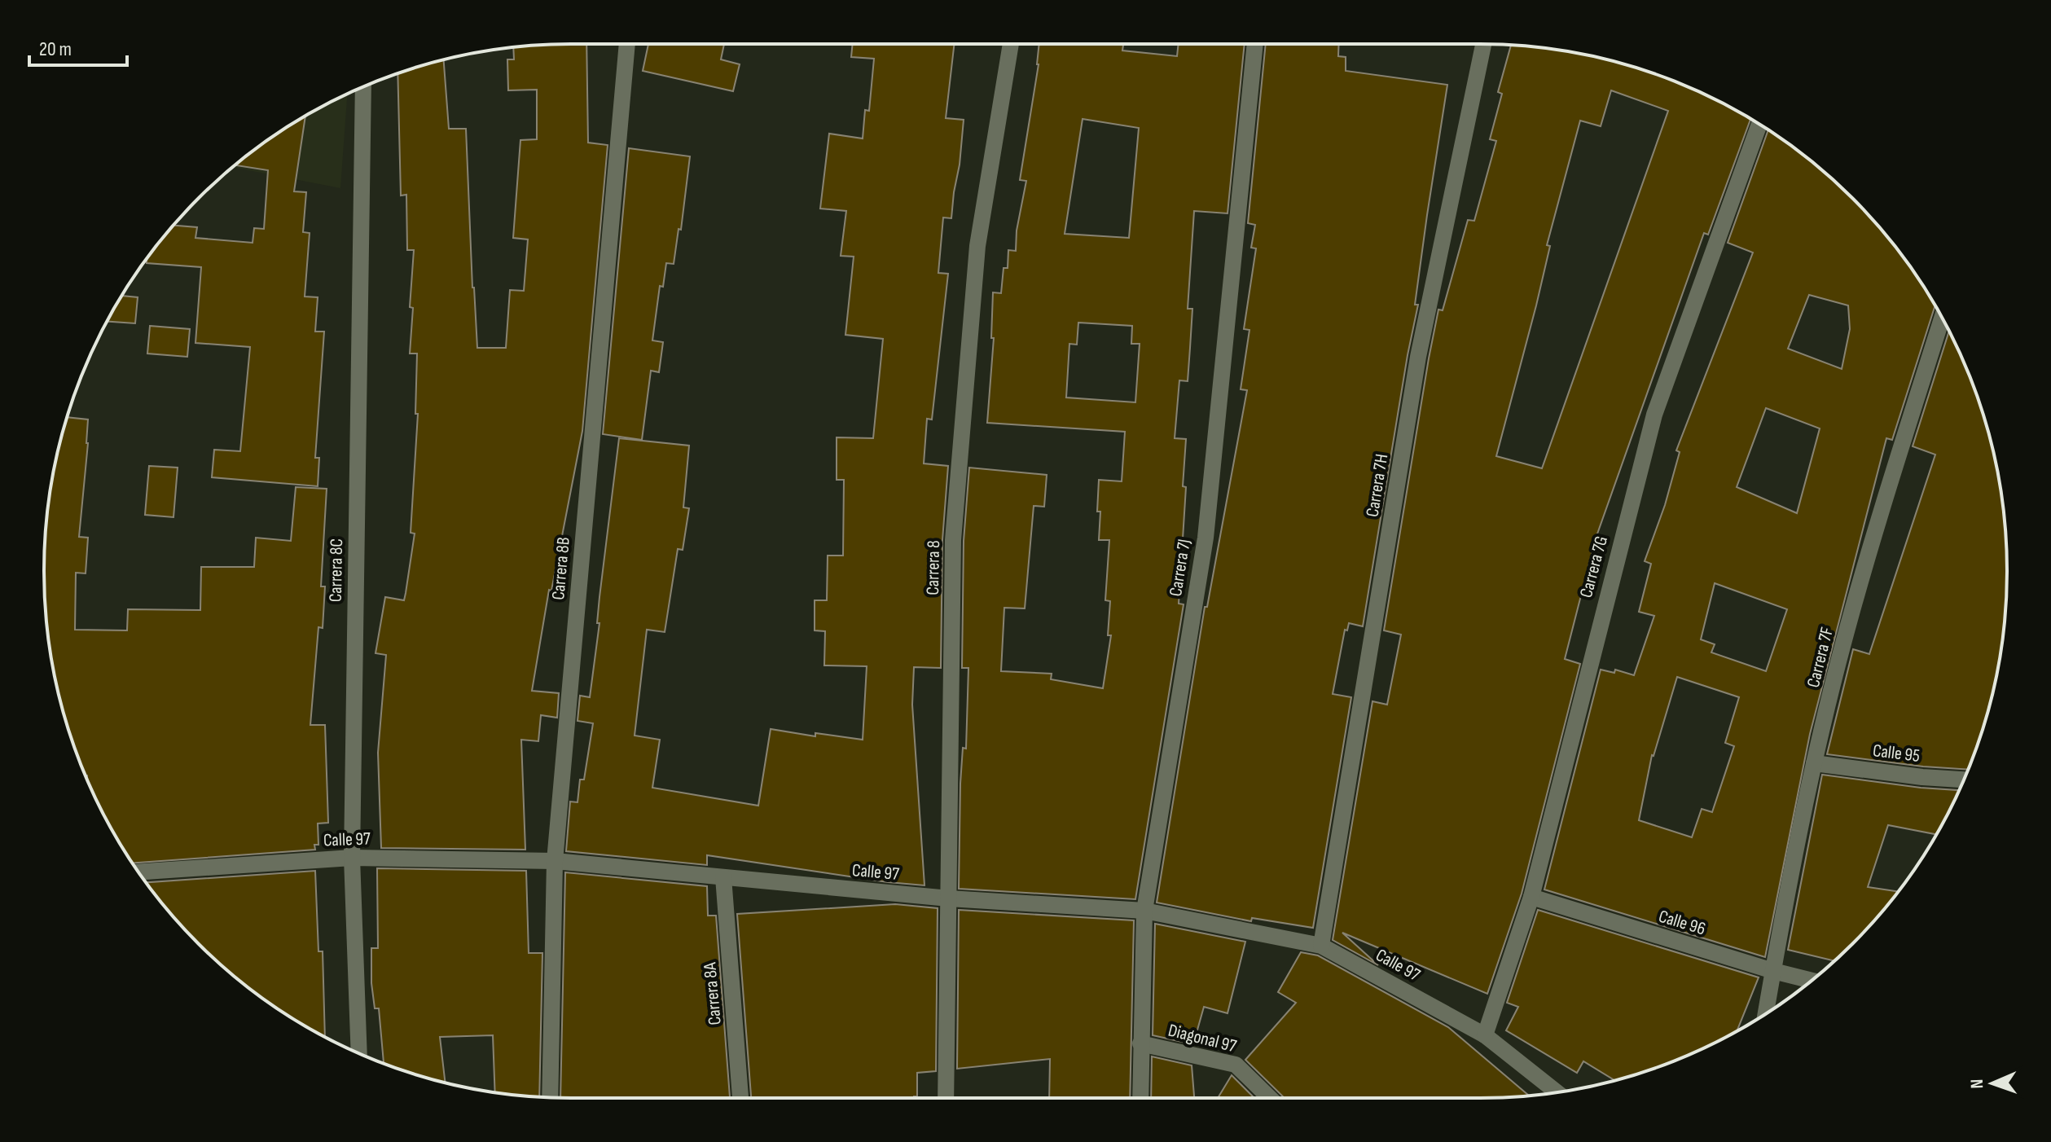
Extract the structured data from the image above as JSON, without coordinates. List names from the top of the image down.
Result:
{
  "streets": {
    "street": [
      "Carrera 7H",
      "Carrera 7G",
      "Carrera 8",
      "Carrera 7J",
      "Carrera 8B",
      "Carrera 8C",
      "Carrera 7F",
      "Calle 95",
      "Calle 97",
      "Calle 96",
      "Carrera 8A",
      "Diagonal 97"
    ]
  },
  "crossings": [
    ["Carrera 7H", "Calle 97"],
    ["Carrera 7G", "Calle 97"],
    ["Carrera 7G", "Calle 96"],
    ["Carrera 8", "Calle 97"],
    ["Carrera 7J", "Calle 97"],
    ["Carrera 7J", "Diagonal 97"],
    ["Carrera 8B", "Calle 97"],
    ["Carrera 8C", "Calle 97"],
    ["Carrera 7F", "Calle 95"],
    ["Carrera 7F", "Calle 96"],
    ["Calle 97", "Carrera 8A"]
  ],
  "scale_bar": "20 m",
  "north": "left"
}
